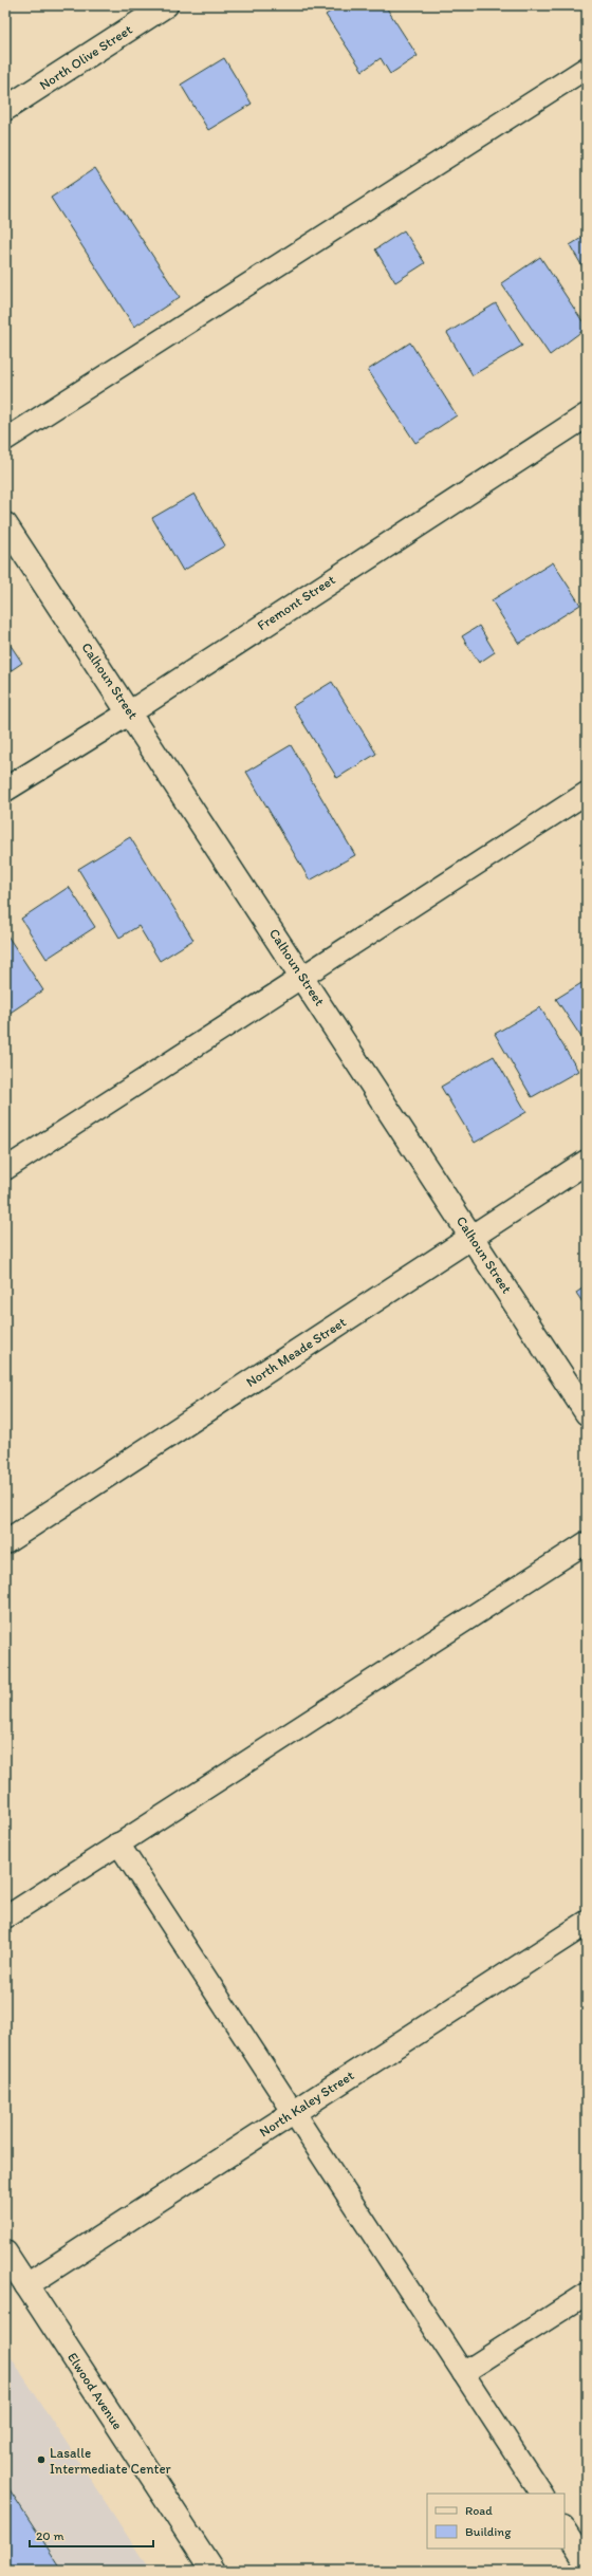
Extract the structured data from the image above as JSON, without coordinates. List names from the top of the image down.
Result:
{
  "streets": {
    "street": [
      "North Olive Street",
      "Fremont Street",
      "Calhoun Street",
      "North Meade Street",
      "North Kaley Street",
      "Elwood Avenue"
    ]
  },
  "crossings": [
    ["Fremont Street", "Calhoun Street"],
    ["Calhoun Street", "North Meade Street"],
    ["North Kaley Street", "Elwood Avenue"]
  ],
  "places": ["Lasalle Intermediate Center"],
  "legend": ["Road", "Building"],
  "scale_bar": "20 m"
}
